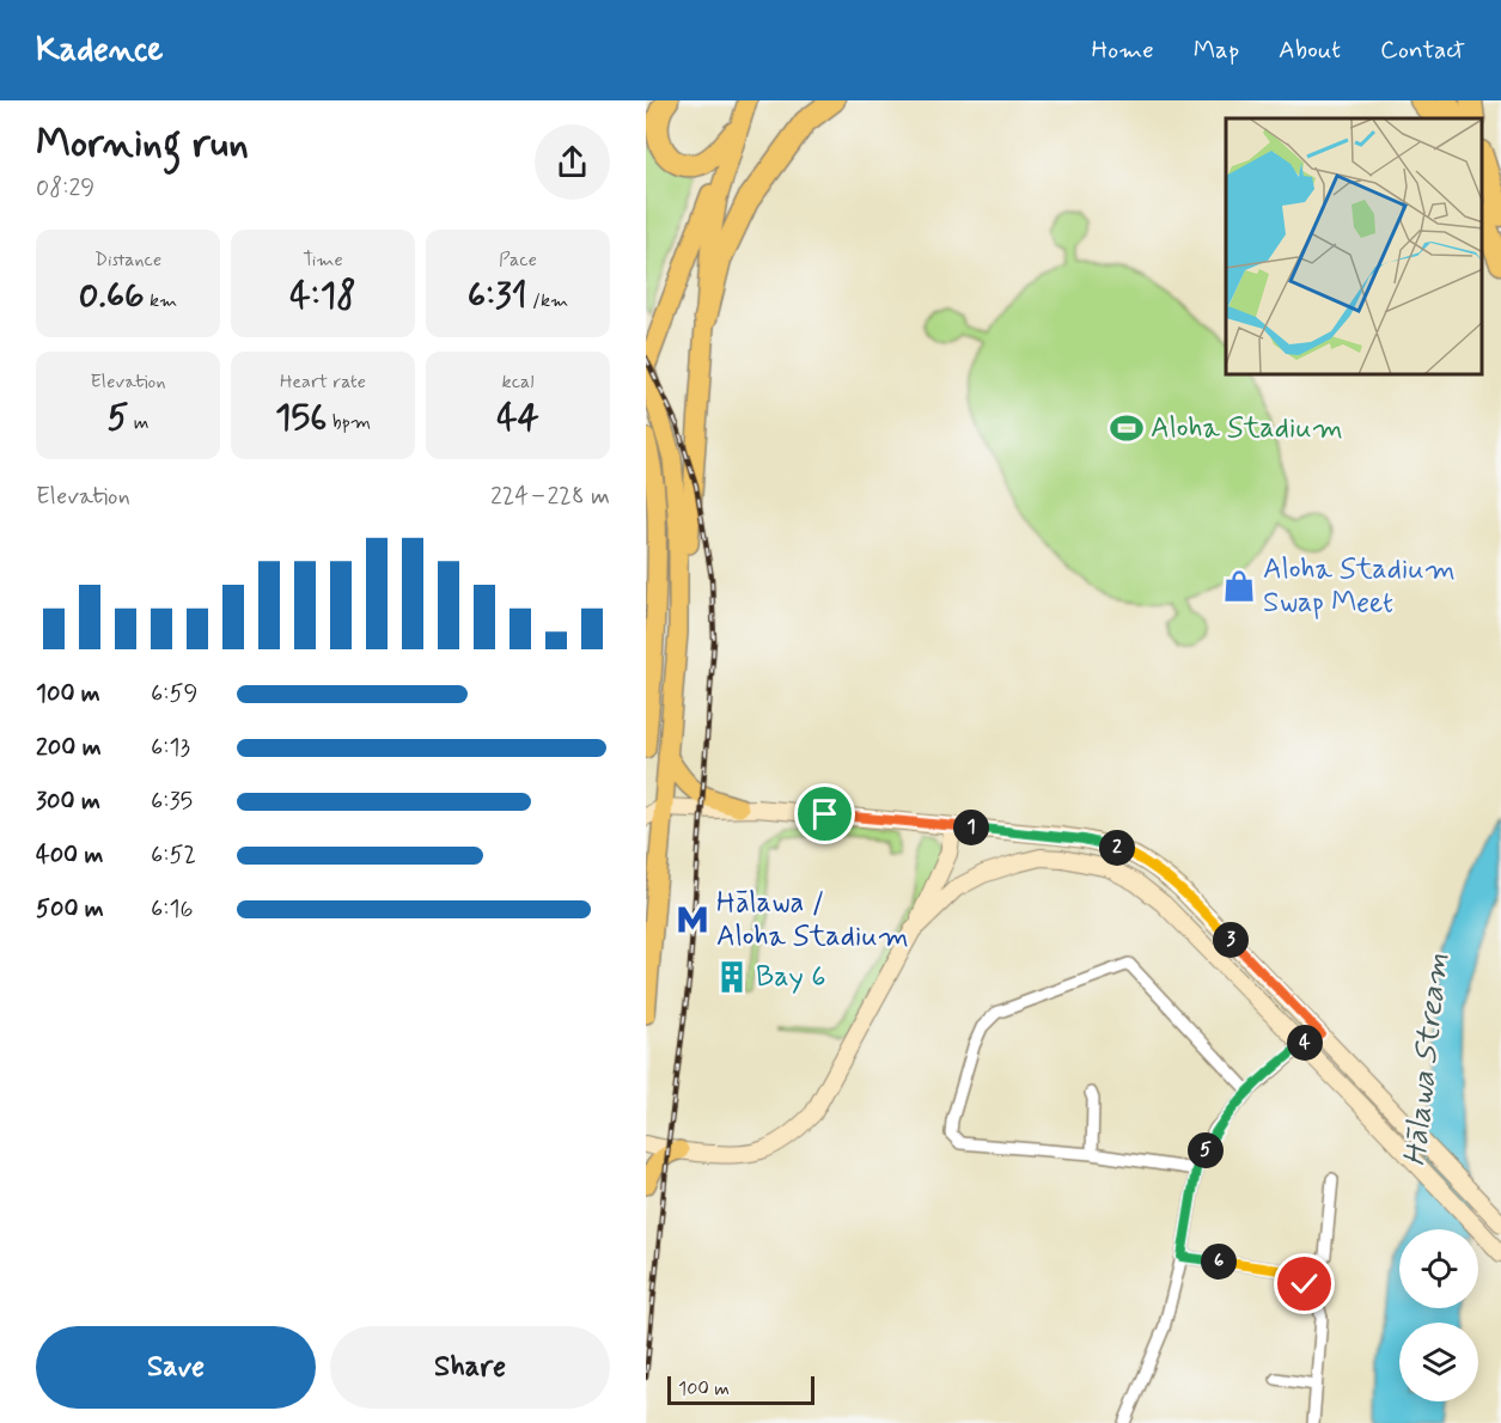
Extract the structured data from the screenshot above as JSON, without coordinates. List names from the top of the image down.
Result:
{
  "water": ["Hālawa Stream"],
  "places": {
    "sports": ["Aloha Stadium"],
    "shop": ["Aloha Stadium Swap Meet"],
    "metro station": ["Hālawa / Aloha Stadium"],
    "building": ["Bay 6"]
  },
  "scale_bar": "100 m",
  "page": {
    "header": "Kadence",
    "nav": [
      "Home",
      "Map",
      "About",
      "Contact"
    ],
    "heading": ["Morning run", "08:29"],
    "stats": [
      ["Distance", "0.66 km"],
      ["Time", "4:18"],
      ["Pace", "6:31 /km"],
      ["Elevation", "5 m"],
      ["Heart rate", "156 bpm"],
      ["kcal", "44"]
    ],
    "chart": ["Elevation", "224–228 m"],
    "list": [
      {
        "name": "100 m",
        "note": "6:59"
      },
      {
        "name": "200 m",
        "note": "6:13"
      },
      {
        "name": "300 m",
        "note": "6:35"
      },
      {
        "name": "400 m",
        "note": "6:52"
      },
      {
        "name": "500 m",
        "note": "6:16"
      }
    ],
    "pins": [
      "1",
      "2",
      "3",
      "4",
      "5",
      "6"
    ],
    "buttons": ["Save", "Share"],
    "scale": "100 m"
  }
}
